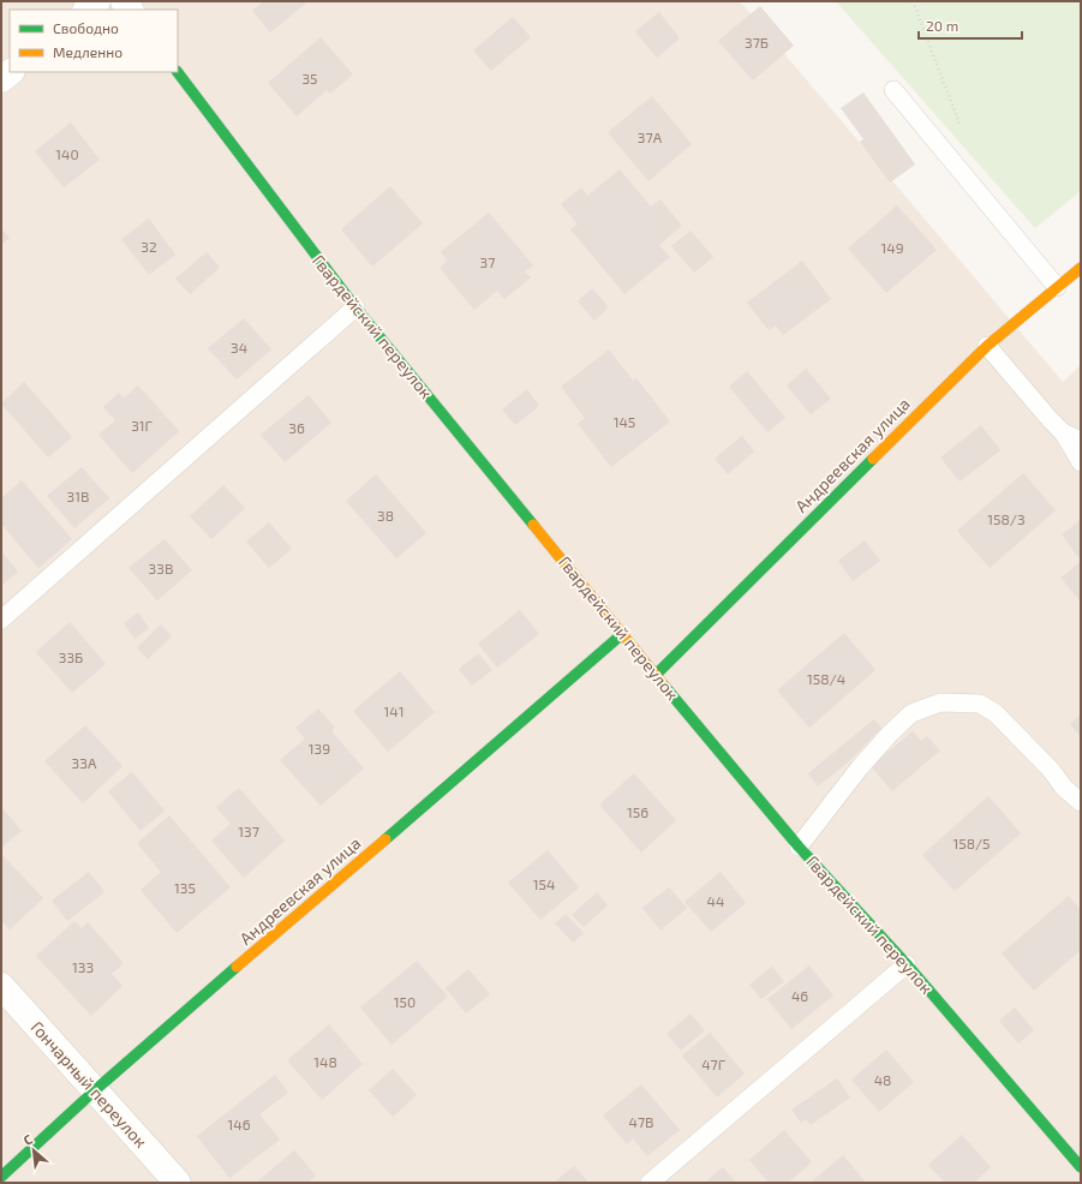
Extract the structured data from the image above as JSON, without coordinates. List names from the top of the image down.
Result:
{
  "streets": {
    "street": ["Гвардейский переулок", "Андреевская улица", "Гончарный переулок"]
  },
  "crossings": [
    ["Гвардейский переулок", "Андреевская улица"],
    ["Андреевская улица", "Гончарный переулок"]
  ],
  "house_numbers": [
    "37Б",
    "35",
    "37А",
    "140",
    "32",
    "149",
    "37",
    "34",
    "145",
    "31Г",
    "36",
    "31В",
    "38",
    "158/3",
    "33В",
    "33Б",
    "158/4",
    "141",
    "139",
    "33А",
    "156",
    "137",
    "158/5",
    "154",
    "135",
    "44",
    "133",
    "46",
    "150",
    "148",
    "47Г",
    "48",
    "47В",
    "146"
  ],
  "legend": ["Свободно", "Медленно"],
  "scale_bar": "20 m",
  "north": "top left"
}
